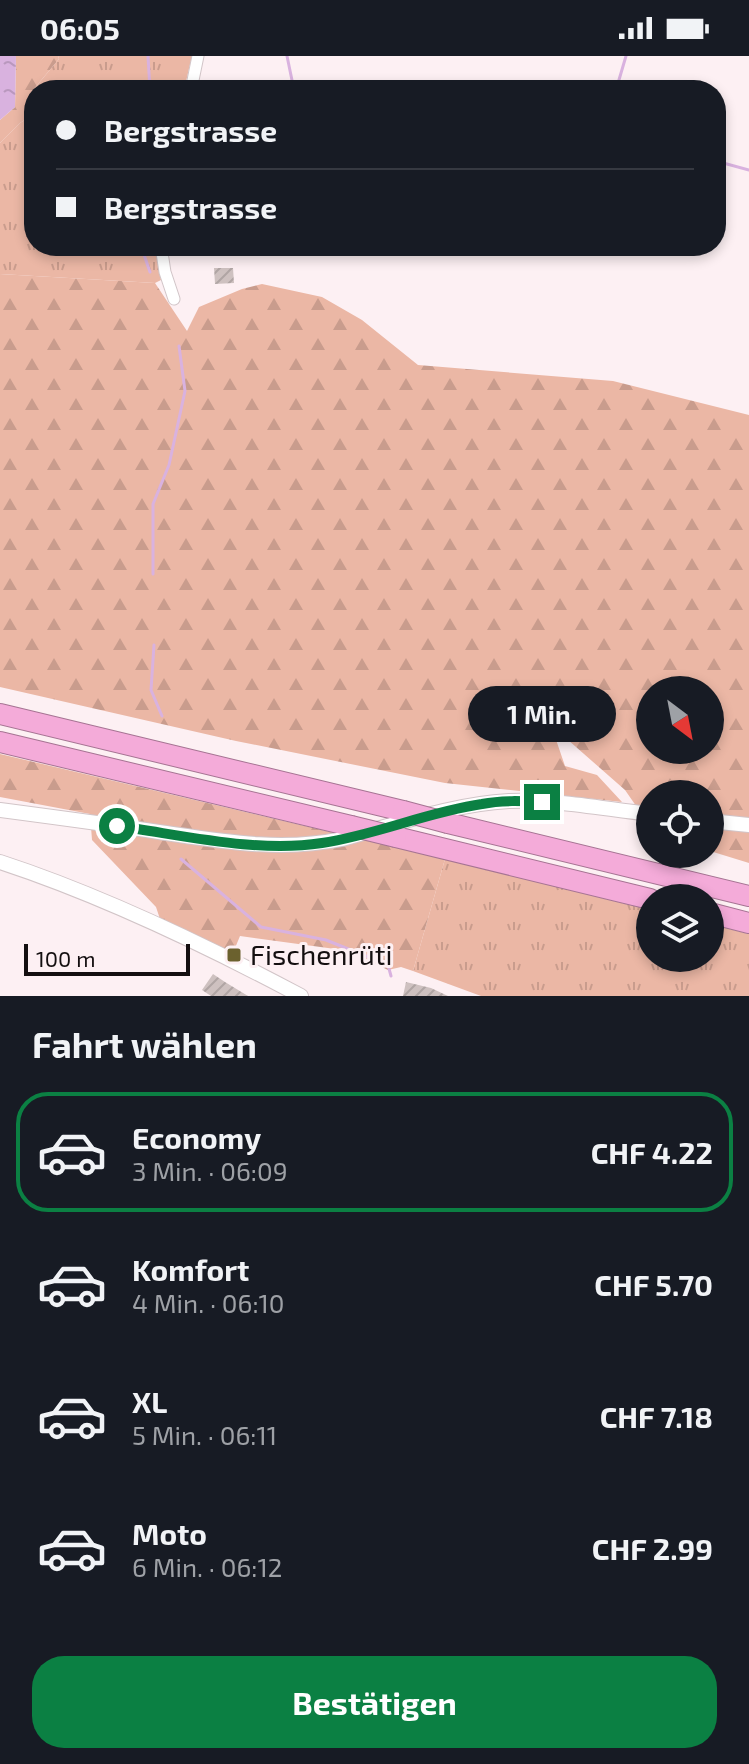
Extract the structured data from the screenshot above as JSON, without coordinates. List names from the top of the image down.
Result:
{
  "places": {
    "transit": ["Fischenrüti"]
  },
  "scale_bar": "100 m",
  "north": "bottom right",
  "page": {
    "status": "06:05",
    "banner": ["Bergstrasse", "Bergstrasse"],
    "bubble": "1 Min.",
    "scale": "100 m",
    "heading": "Fahrt wählen",
    "list": [
      {
        "name": "Economy",
        "note": "3 Min. · 06:09",
        "value": "CHF 4.22"
      },
      {
        "name": "Komfort",
        "note": "4 Min. · 06:10",
        "value": "CHF 5.70"
      },
      {
        "name": "XL",
        "note": "5 Min. · 06:11",
        "value": "CHF 7.18"
      },
      {
        "name": "Moto",
        "note": "6 Min. · 06:12",
        "value": "CHF 2.99"
      }
    ],
    "buttons": "Bestätigen"
  }
}
